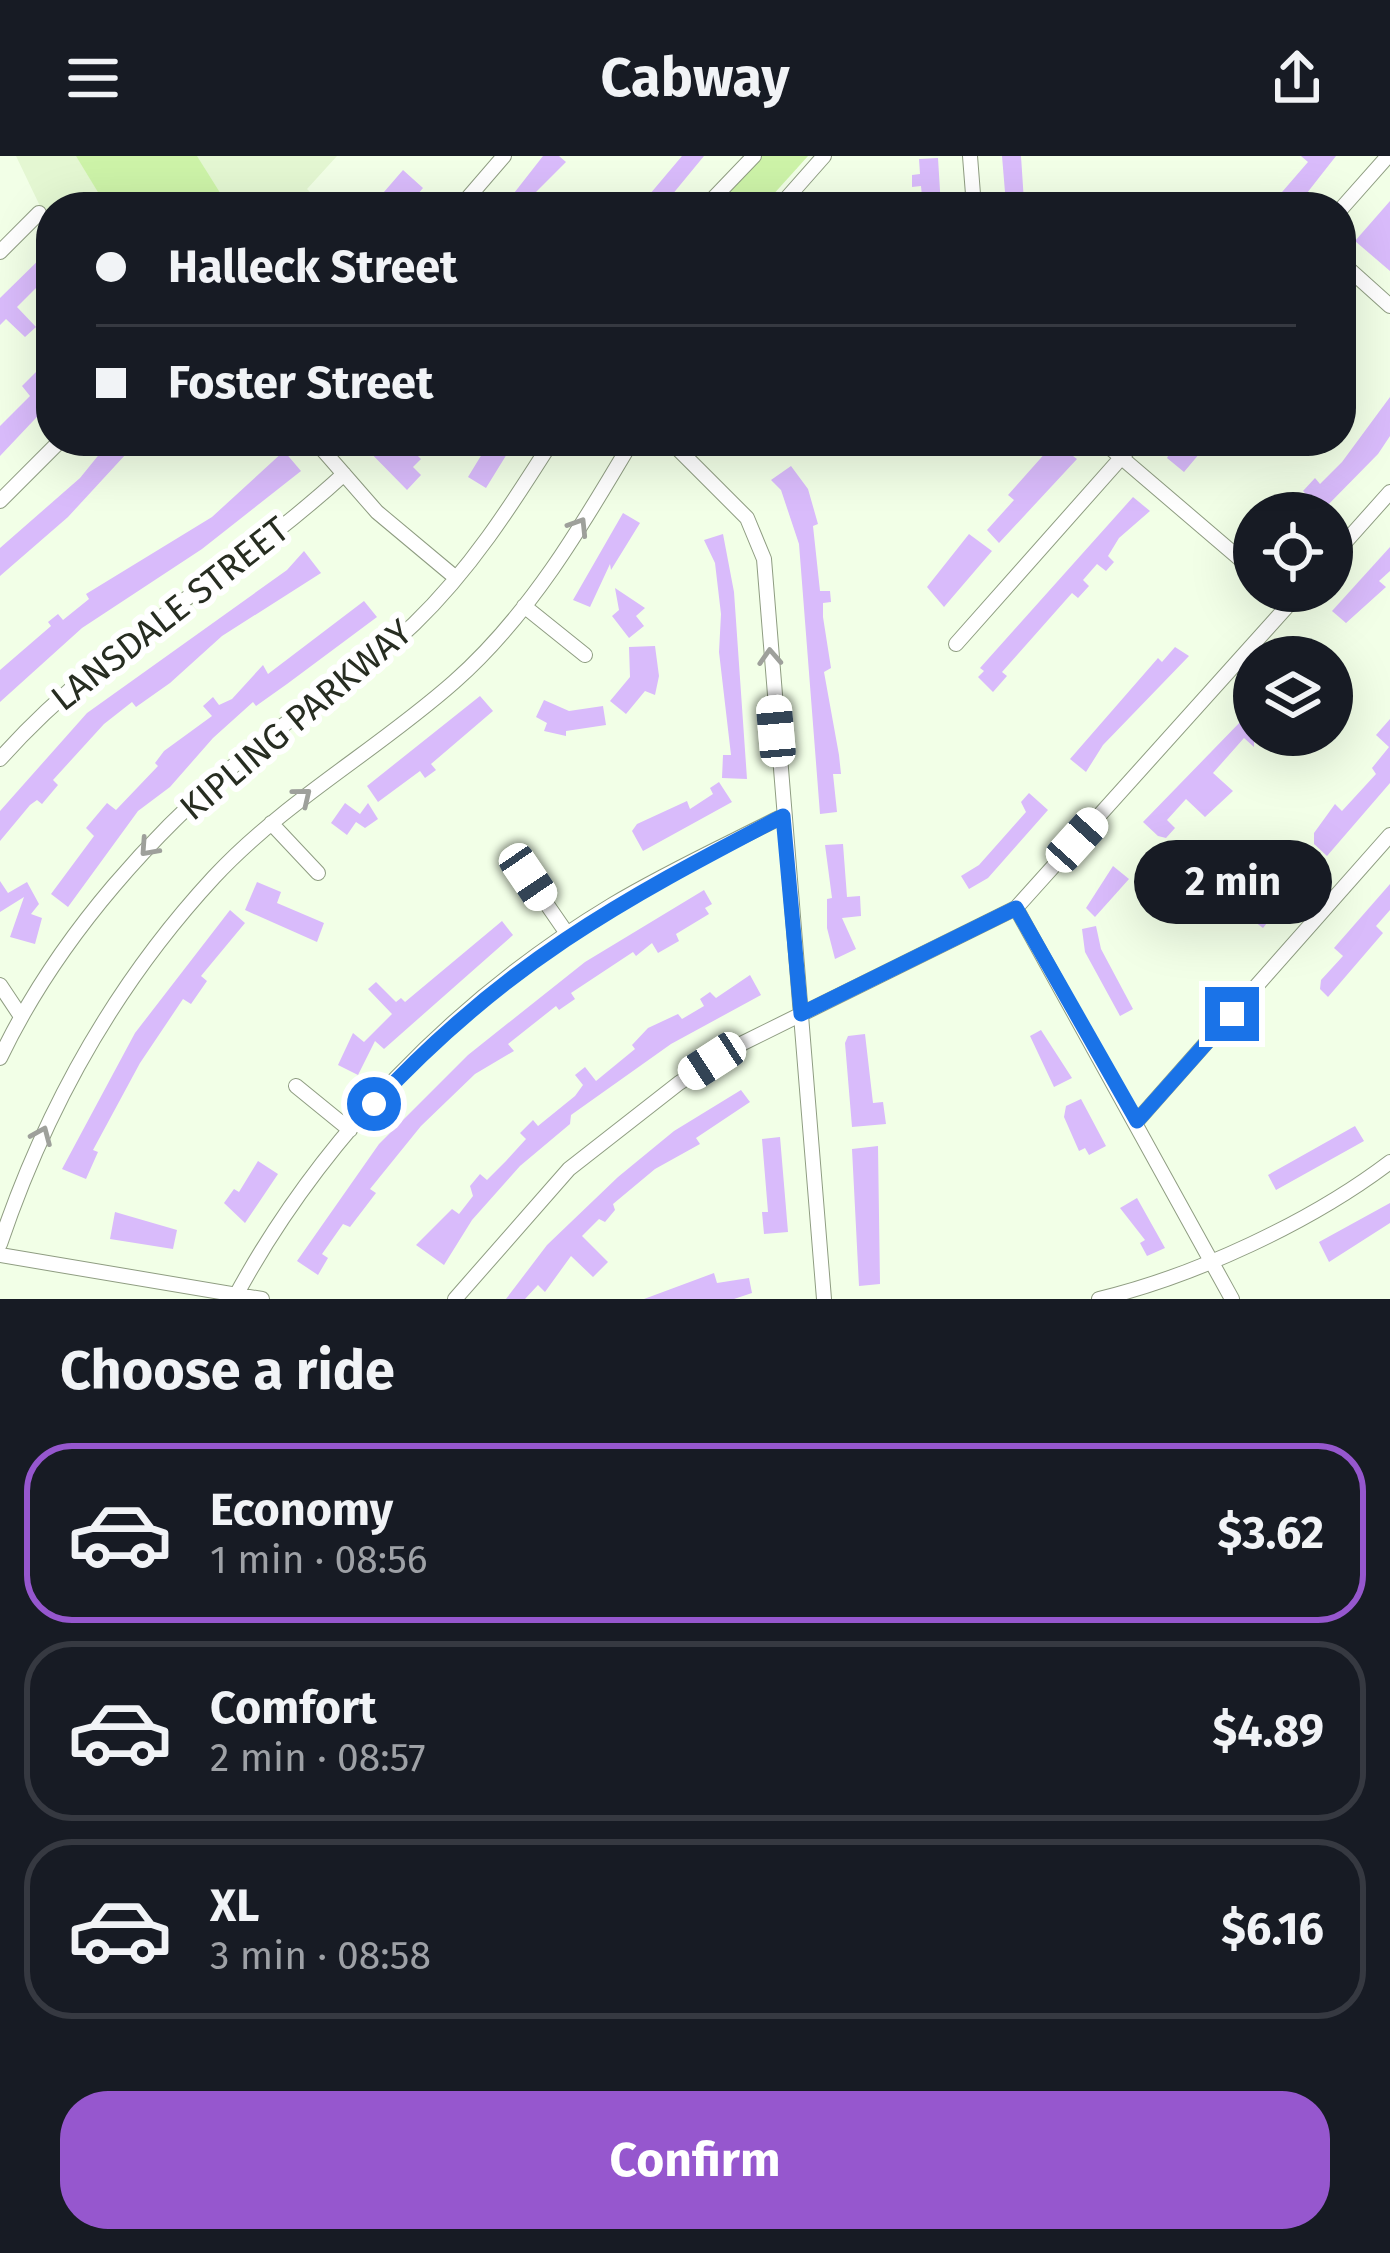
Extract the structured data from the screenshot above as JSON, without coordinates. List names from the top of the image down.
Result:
{
  "streets": {
    "street": ["LANSDALE STREET", "KIPLING PARKWAY"]
  },
  "page": {
    "header": "Cabway",
    "banner": ["Halleck Street", "Foster Street"],
    "bubble": "2 min",
    "heading": "Choose a ride",
    "list": [
      {
        "name": "Economy",
        "note": "1 min · 08:56",
        "value": "$3.62"
      },
      {
        "name": "Comfort",
        "note": "2 min · 08:57",
        "value": "$4.89"
      },
      {
        "name": "XL",
        "note": "3 min · 08:58",
        "value": "$6.16"
      }
    ],
    "buttons": "Confirm"
  }
}
